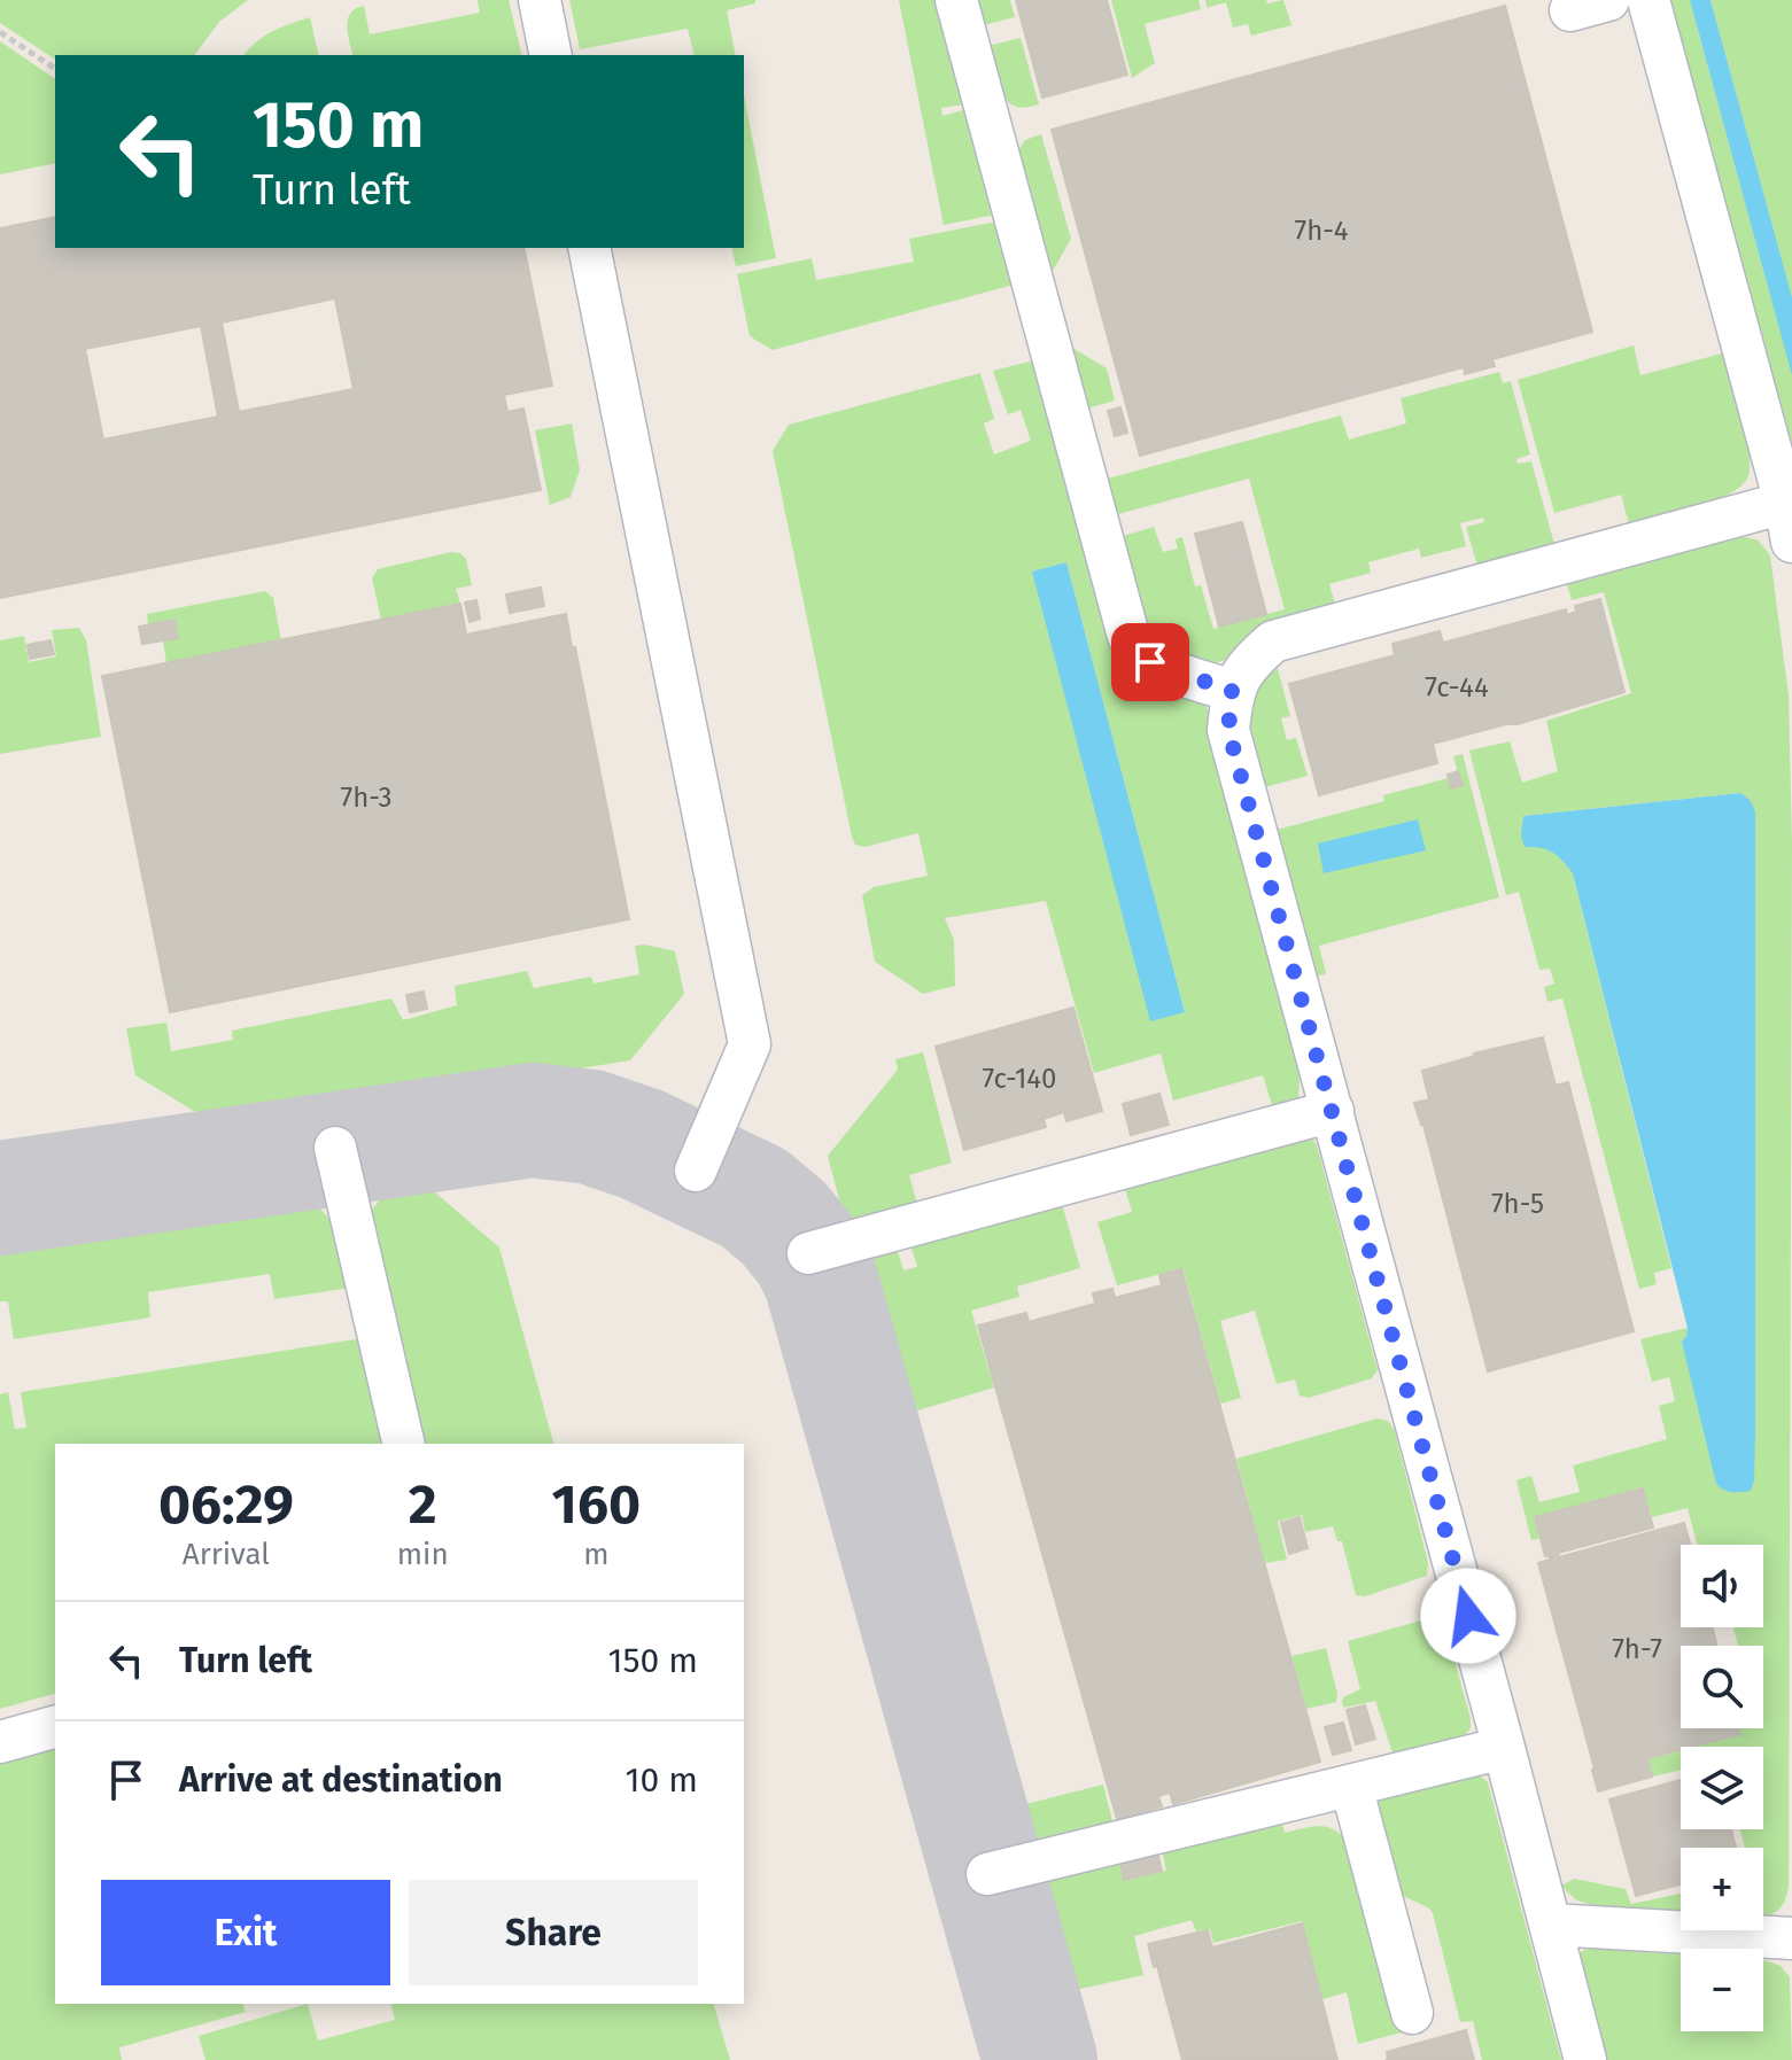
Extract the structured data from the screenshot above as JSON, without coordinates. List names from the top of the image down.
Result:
{
  "house_numbers": [
    "7h-4",
    "7c-44",
    "7h-3",
    "7c-140",
    "7h-5",
    "7h-7"
  ],
  "page": {
    "turn": ["150 m", "Turn left"],
    "eta": [
      "06:29",
      "Arrival",
      "2",
      "min",
      "160",
      "m"
    ],
    "map_buttons": ["+", "−"],
    "list": [
      {
        "name": "Turn left",
        "value": "150 m"
      },
      {
        "name": "Arrive at destination",
        "value": "10 m"
      }
    ],
    "buttons": ["Exit", "Share"]
  }
}
